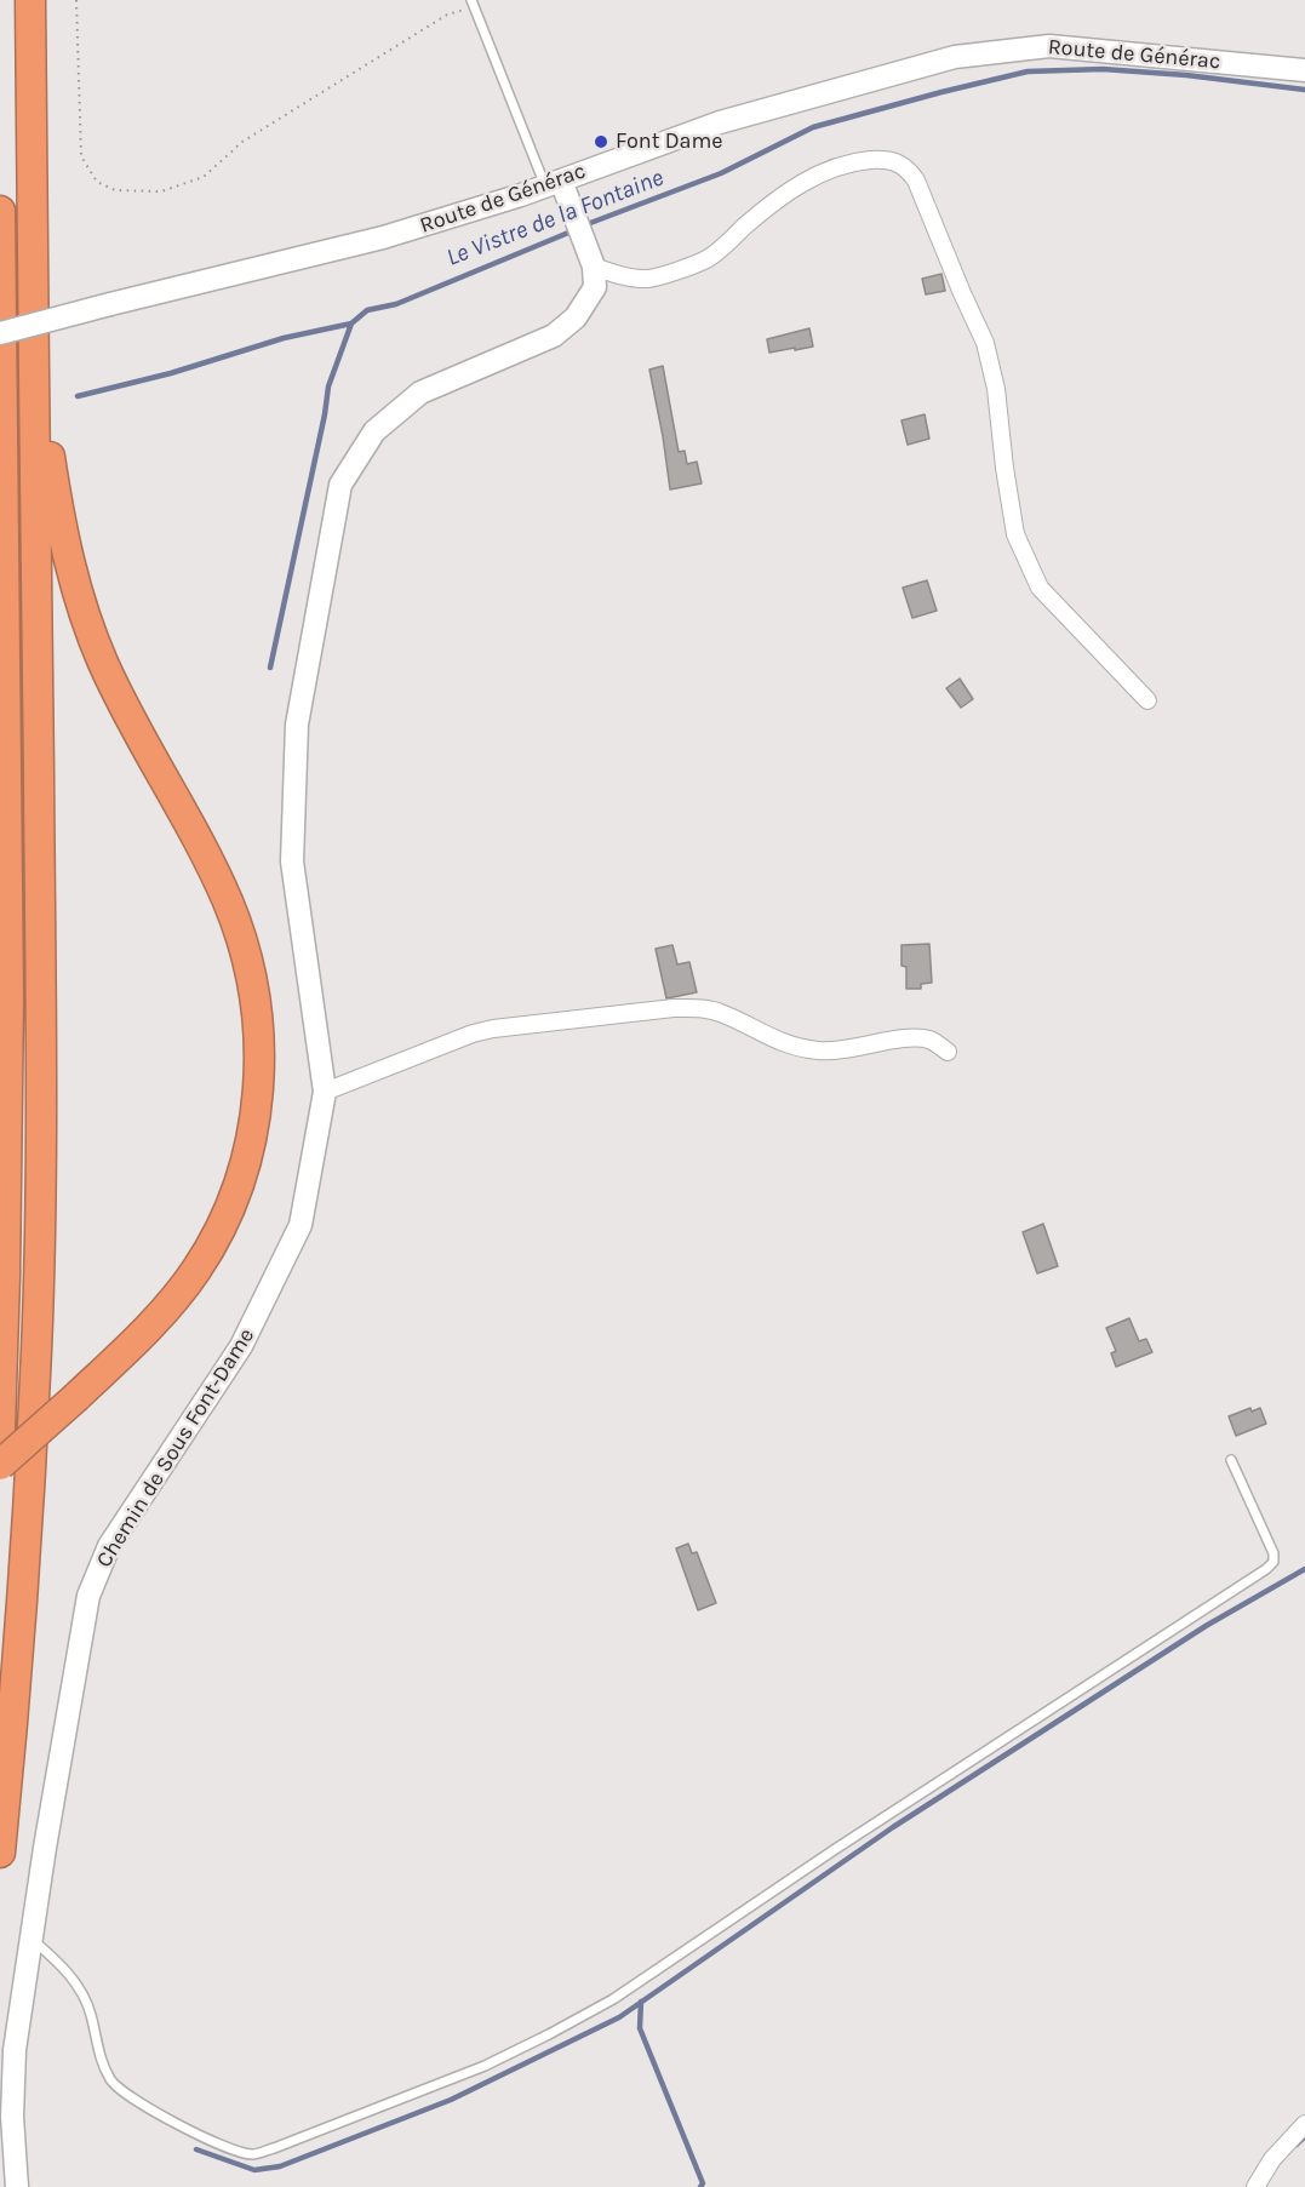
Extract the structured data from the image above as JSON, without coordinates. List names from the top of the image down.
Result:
{
  "streets": {
    "street": ["Route de Générac", "Chemin de Sous Font-Dame"]
  },
  "water": ["Le Vistre de la Fontaine"],
  "places": ["Font Dame"]
}
